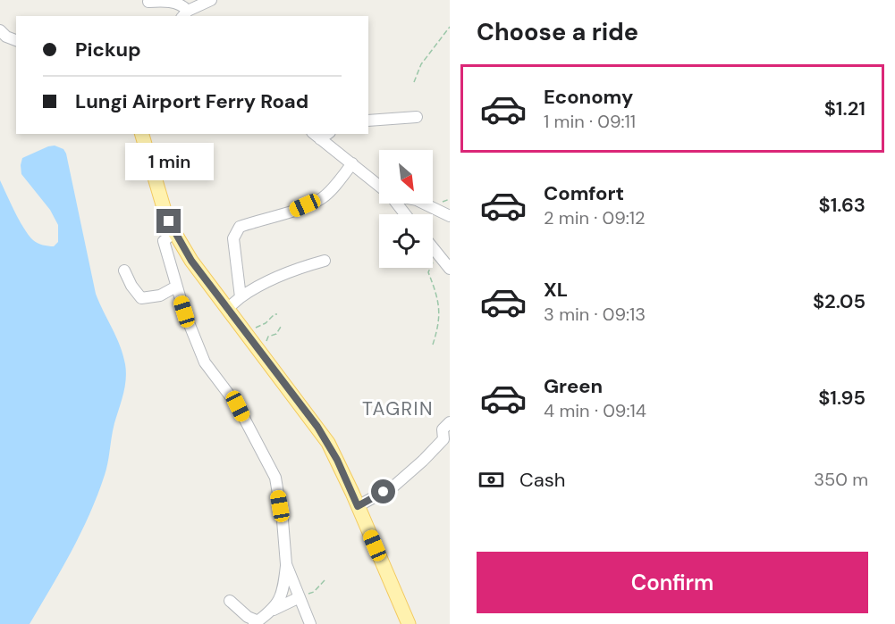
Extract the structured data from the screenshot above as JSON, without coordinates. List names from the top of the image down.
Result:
{
  "districts": ["TAGRIN"],
  "north": "bottom right",
  "page": {
    "heading": "Choose a ride",
    "banner": ["Pickup", "Lungi Airport Ferry Road"],
    "list": [
      {
        "name": "Economy",
        "note": "1 min · 09:11",
        "value": "$1.21"
      },
      {
        "name": "Comfort",
        "note": "2 min · 09:12",
        "value": "$1.63"
      },
      {
        "name": "XL",
        "note": "3 min · 09:13",
        "value": "$2.05"
      },
      {
        "name": "Green",
        "note": "4 min · 09:14",
        "value": "$1.95"
      }
    ],
    "bubble": "1 min",
    "pay": ["Cash", "350 m"],
    "buttons": "Confirm"
  }
}
